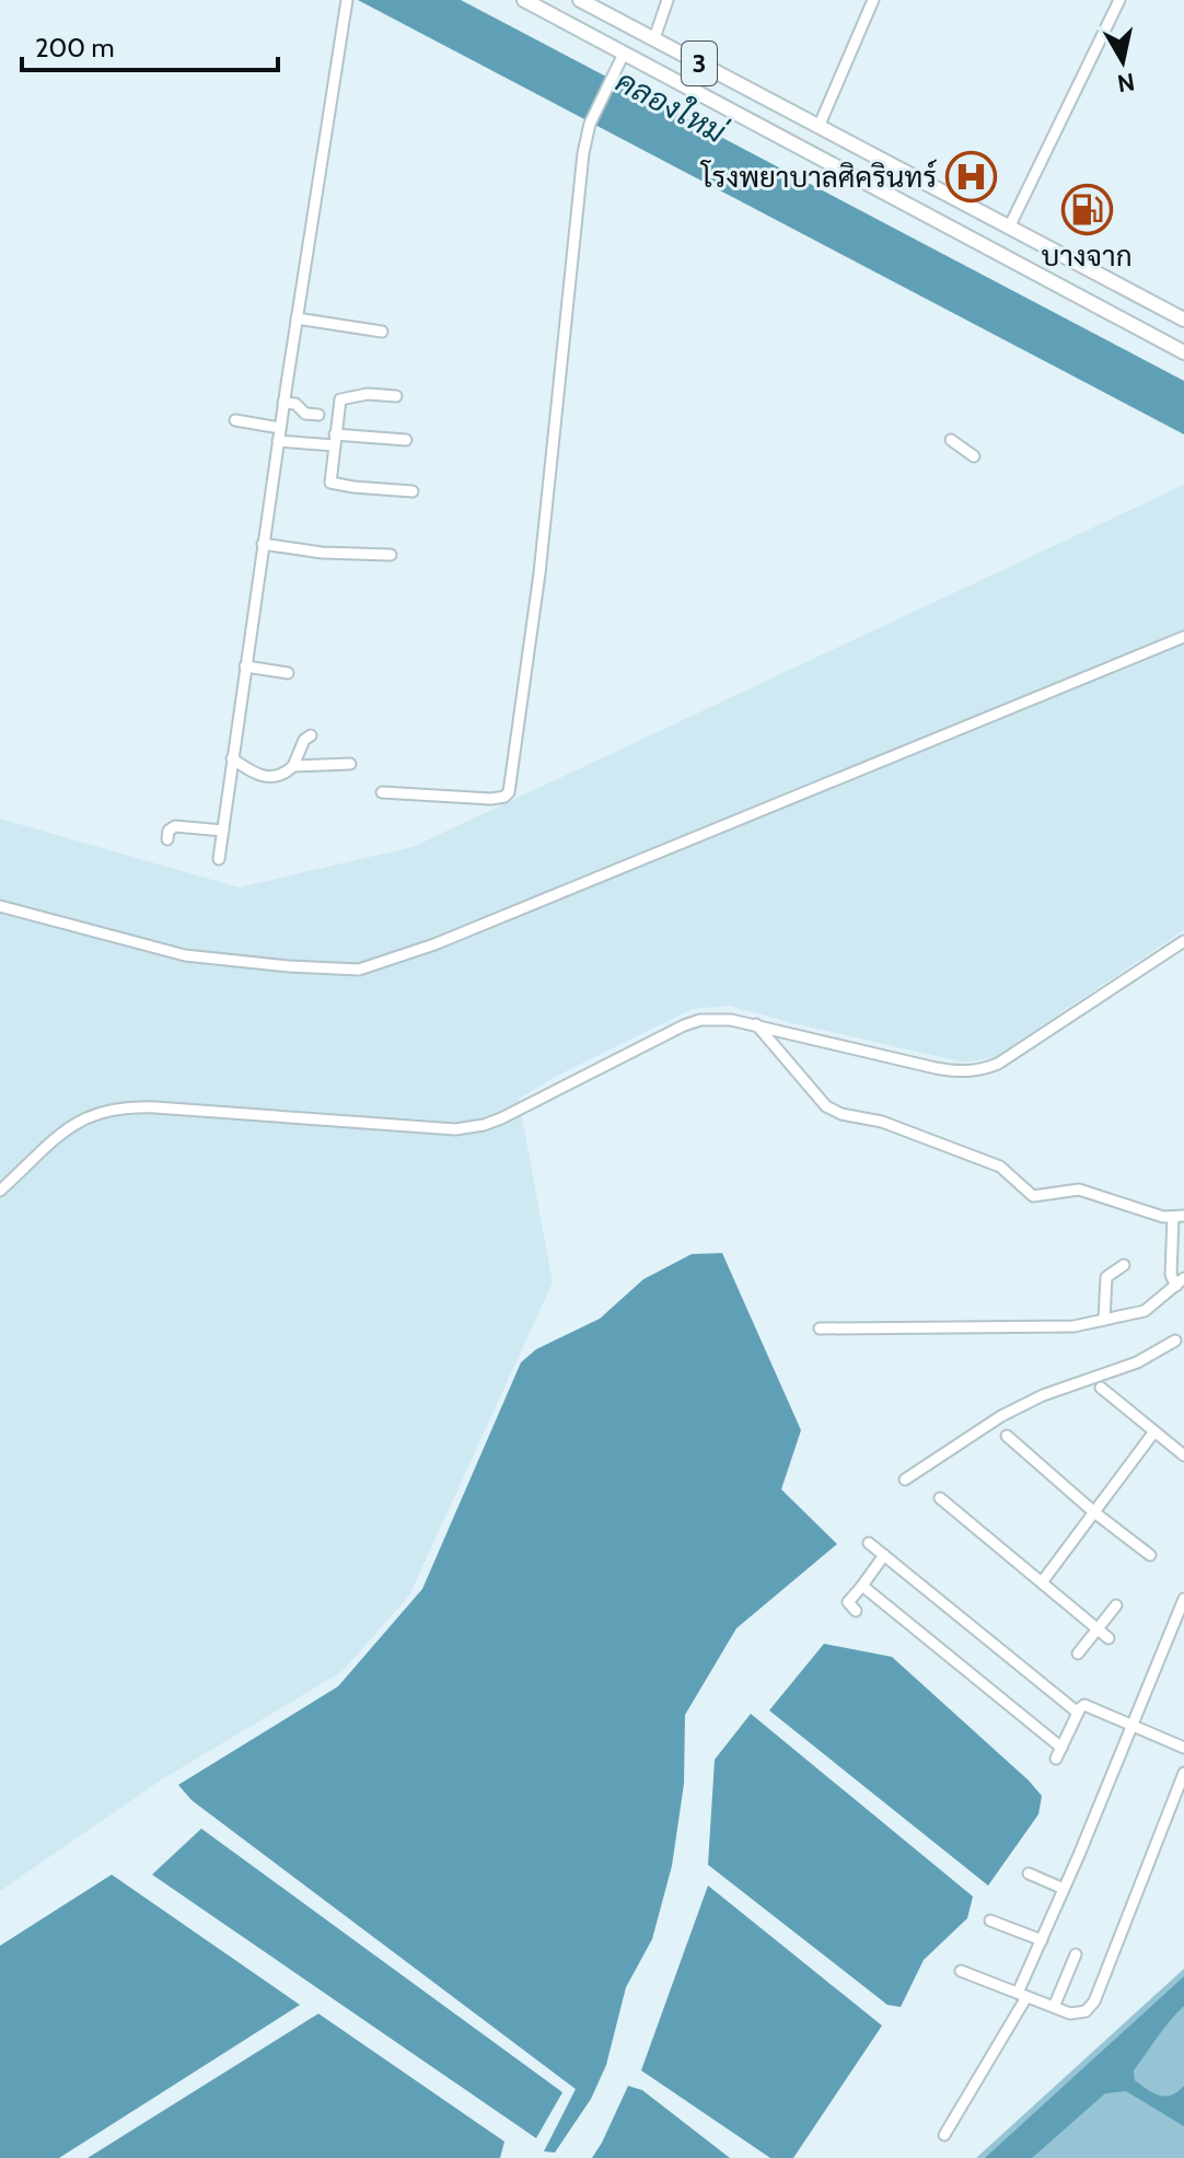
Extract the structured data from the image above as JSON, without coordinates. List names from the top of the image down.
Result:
{
  "streets": {
    "highway": ["3"]
  },
  "water": ["คลองใหม่"],
  "places": {
    "hospital": ["โรงพยาบาลศิครินทร์"],
    "fuel station": ["บางจาก"]
  },
  "scale_bar": "200 m",
  "north": "bottom"
}
